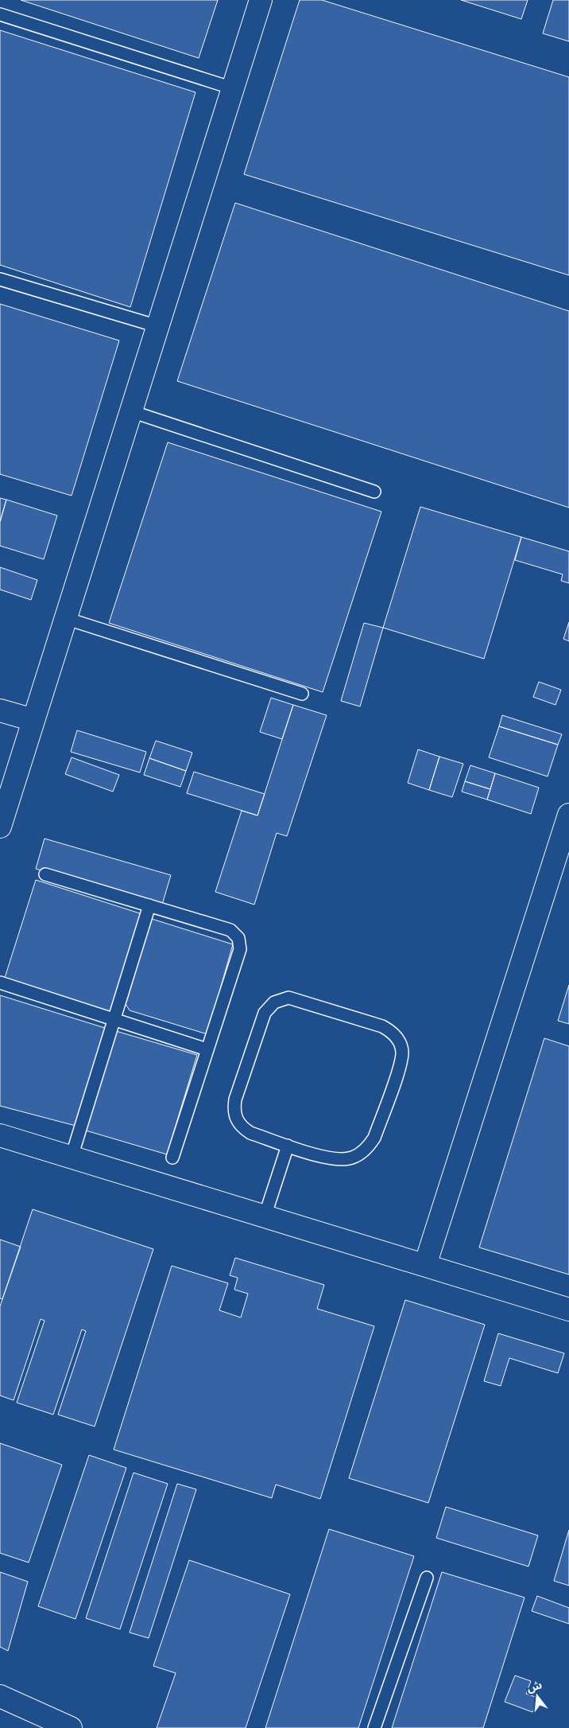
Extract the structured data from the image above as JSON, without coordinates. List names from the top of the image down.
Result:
{
  "north": "top"
}
